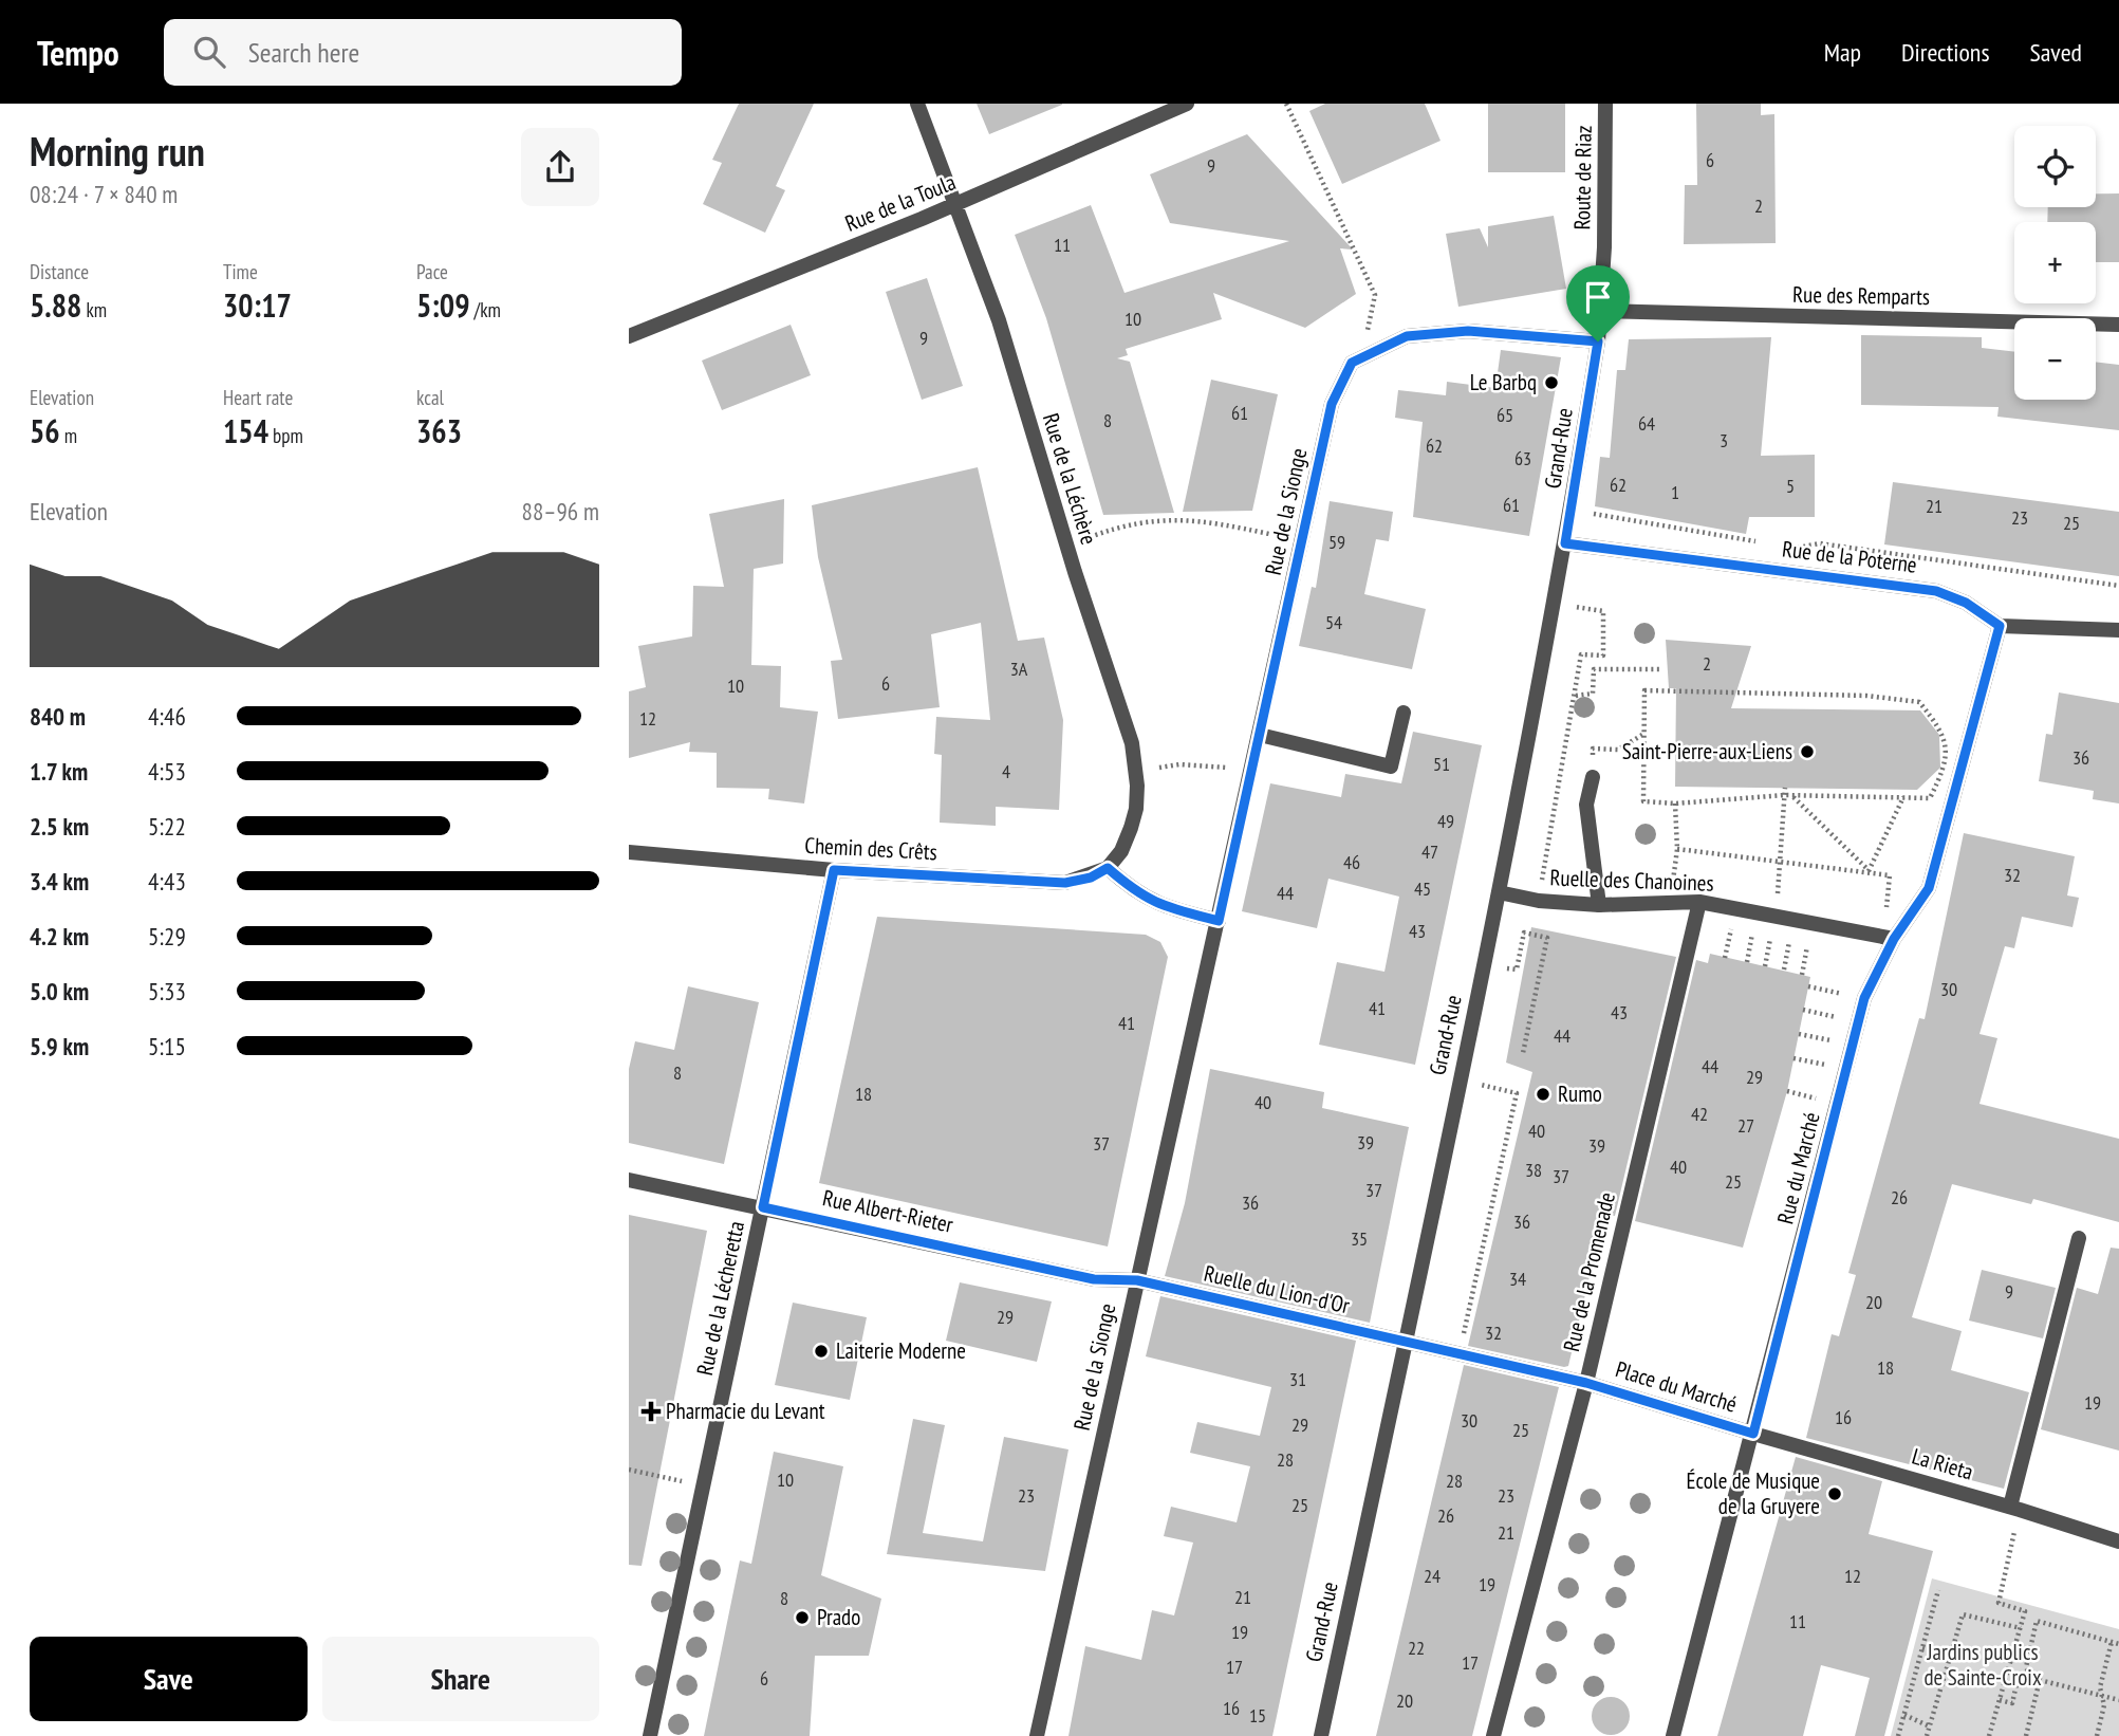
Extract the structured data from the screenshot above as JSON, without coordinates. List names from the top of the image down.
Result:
{
  "streets": {
    "street": [
      "Route de Riaz",
      "Rue de la Toula",
      "Rue des Remparts",
      "Grand-Rue",
      "Rue de la Léchère",
      "Rue de la Sionge",
      "Rue de la Poterne",
      "Chemin des Crêts",
      "Ruelle des Chanoines",
      "Rue du Marché",
      "Rue Albert-Rieter",
      "Rue de la Promenade",
      "Ruelle du Lion-d'Or",
      "Rue de la Lécheretta",
      "Place du Marché",
      "La Rieta"
    ]
  },
  "crossings": [
    ["Route de Riaz", "Rue des Remparts"],
    ["Route de Riaz", "Grand-Rue"],
    ["Route de Riaz", "Rue de la Sionge"],
    ["Rue de la Toula", "Rue de la Léchère"],
    ["Grand-Rue", "Rue de la Sionge"],
    ["Grand-Rue", "Rue de la Poterne"],
    ["Grand-Rue", "Ruelle des Chanoines"],
    ["Grand-Rue", "Ruelle du Lion-d'Or"],
    ["Rue de la Léchère", "Chemin des Crêts"],
    ["Rue de la Sionge", "Rue Albert-Rieter"],
    ["Rue de la Sionge", "Ruelle du Lion-d'Or"],
    ["Rue de la Poterne", "Rue du Marché"],
    ["Chemin des Crêts", "Rue de la Lécheretta"],
    ["Ruelle des Chanoines", "Rue du Marché"],
    ["Ruelle des Chanoines", "Rue de la Promenade"],
    ["Rue du Marché", "Place du Marché"],
    ["Rue du Marché", "La Rieta"],
    ["Rue Albert-Rieter", "Ruelle du Lion-d'Or"],
    ["Rue Albert-Rieter", "Rue de la Lécheretta"],
    ["Rue de la Promenade", "Place du Marché"],
    ["Ruelle du Lion-d'Or", "Place du Marché"],
    ["Place du Marché", "La Rieta"]
  ],
  "parks": ["Jardins publics de Sainte-Croix"],
  "places": {
    "other": [
      "Le Barbq",
      "Saint-Pierre-aux-Liens",
      "Rumo",
      "Laiterie Moderne",
      "École de Musique de la Gruyere",
      "Prado"
    ],
    "health": ["Pharmacie du Levant"]
  },
  "house_numbers": [
    "6",
    "9",
    "2",
    "11",
    "10",
    "9",
    "61",
    "65",
    "8",
    "64",
    "3",
    "62",
    "63",
    "62",
    "5",
    "1",
    "61",
    "21",
    "23",
    "25",
    "59",
    "54",
    "2",
    "3A",
    "6",
    "10",
    "12",
    "36",
    "51",
    "4",
    "49",
    "47",
    "46",
    "32",
    "45",
    "44",
    "43",
    "30",
    "41",
    "43",
    "41",
    "44",
    "44",
    "8",
    "29",
    "18",
    "40",
    "42",
    "27",
    "40",
    "39",
    "37",
    "39",
    "40",
    "38",
    "37",
    "25",
    "37",
    "26",
    "36",
    "36",
    "35",
    "34",
    "9",
    "20",
    "29",
    "32",
    "18",
    "31",
    "19",
    "16",
    "30",
    "29",
    "25",
    "28",
    "10",
    "28",
    "23",
    "23",
    "25",
    "26",
    "21",
    "24",
    "12",
    "19",
    "21",
    "8",
    "11",
    "19",
    "22",
    "17",
    "17",
    "6",
    "20",
    "16",
    "15"
  ],
  "page": {
    "header": "Tempo",
    "search": "Search here",
    "nav": ["Map", "Directions", "Saved"],
    "heading": ["Morning run", "08:24 · 7 × 840 m"],
    "map_buttons": ["+", "−"],
    "stats": [
      ["Distance", "5.88 km"],
      ["Time", "30:17"],
      ["Pace", "5:09 /km"],
      ["Elevation", "56 m"],
      ["Heart rate", "154 bpm"],
      ["kcal", "363"]
    ],
    "chart": ["Elevation", "88–96 m"],
    "list": [
      {
        "name": "840 m",
        "note": "4:46"
      },
      {
        "name": "1.7 km",
        "note": "4:53"
      },
      {
        "name": "2.5 km",
        "note": "5:22"
      },
      {
        "name": "3.4 km",
        "note": "4:43"
      },
      {
        "name": "4.2 km",
        "note": "5:29"
      },
      {
        "name": "5.0 km",
        "note": "5:33"
      },
      {
        "name": "5.9 km",
        "note": "5:15"
      }
    ],
    "buttons": ["Save", "Share"]
  }
}
